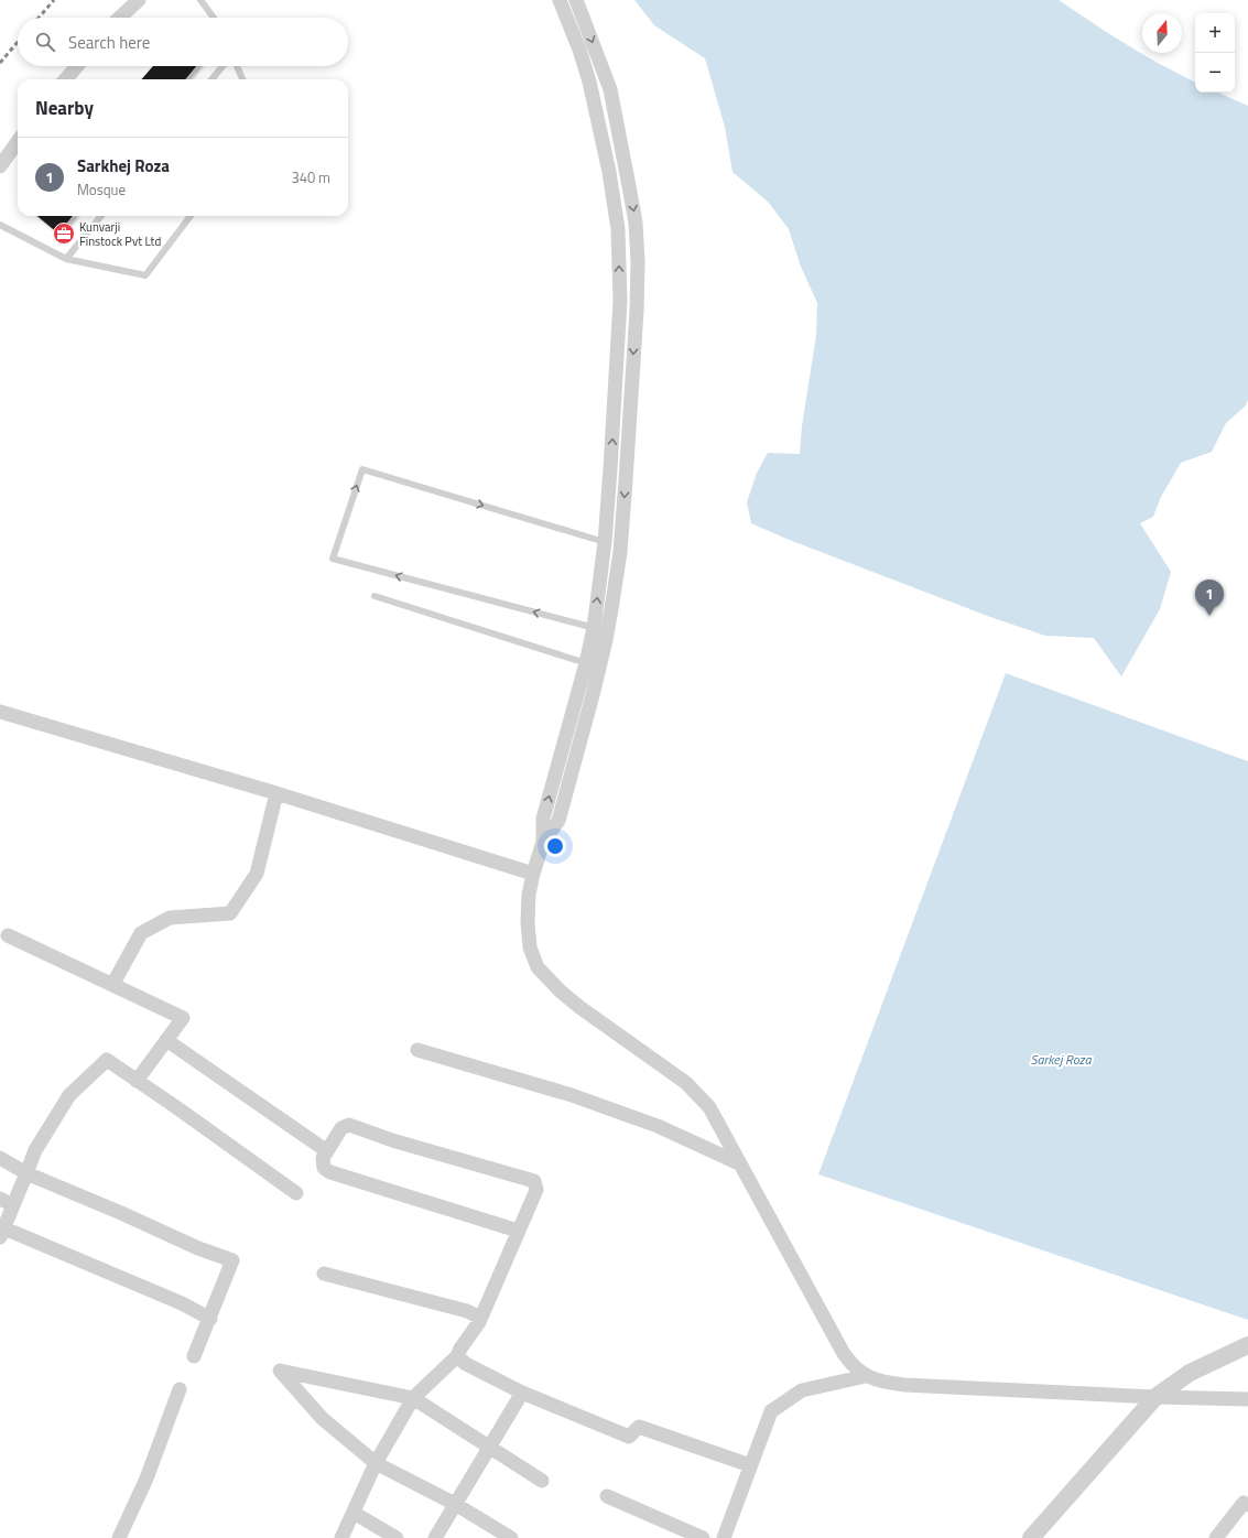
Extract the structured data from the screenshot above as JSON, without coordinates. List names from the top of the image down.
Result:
{
  "water": ["Sarkej Roza"],
  "places": {
    "office": ["Kunvarji Finstock Pvt Ltd"]
  },
  "north": "top",
  "page": {
    "map_buttons": ["+", "−"],
    "search": "Search here",
    "heading": "Nearby",
    "list": [
      {
        "mark": "1",
        "name": "Sarkhej Roza",
        "note": "Mosque",
        "value": "340 m"
      }
    ],
    "pins": "1"
  }
}
